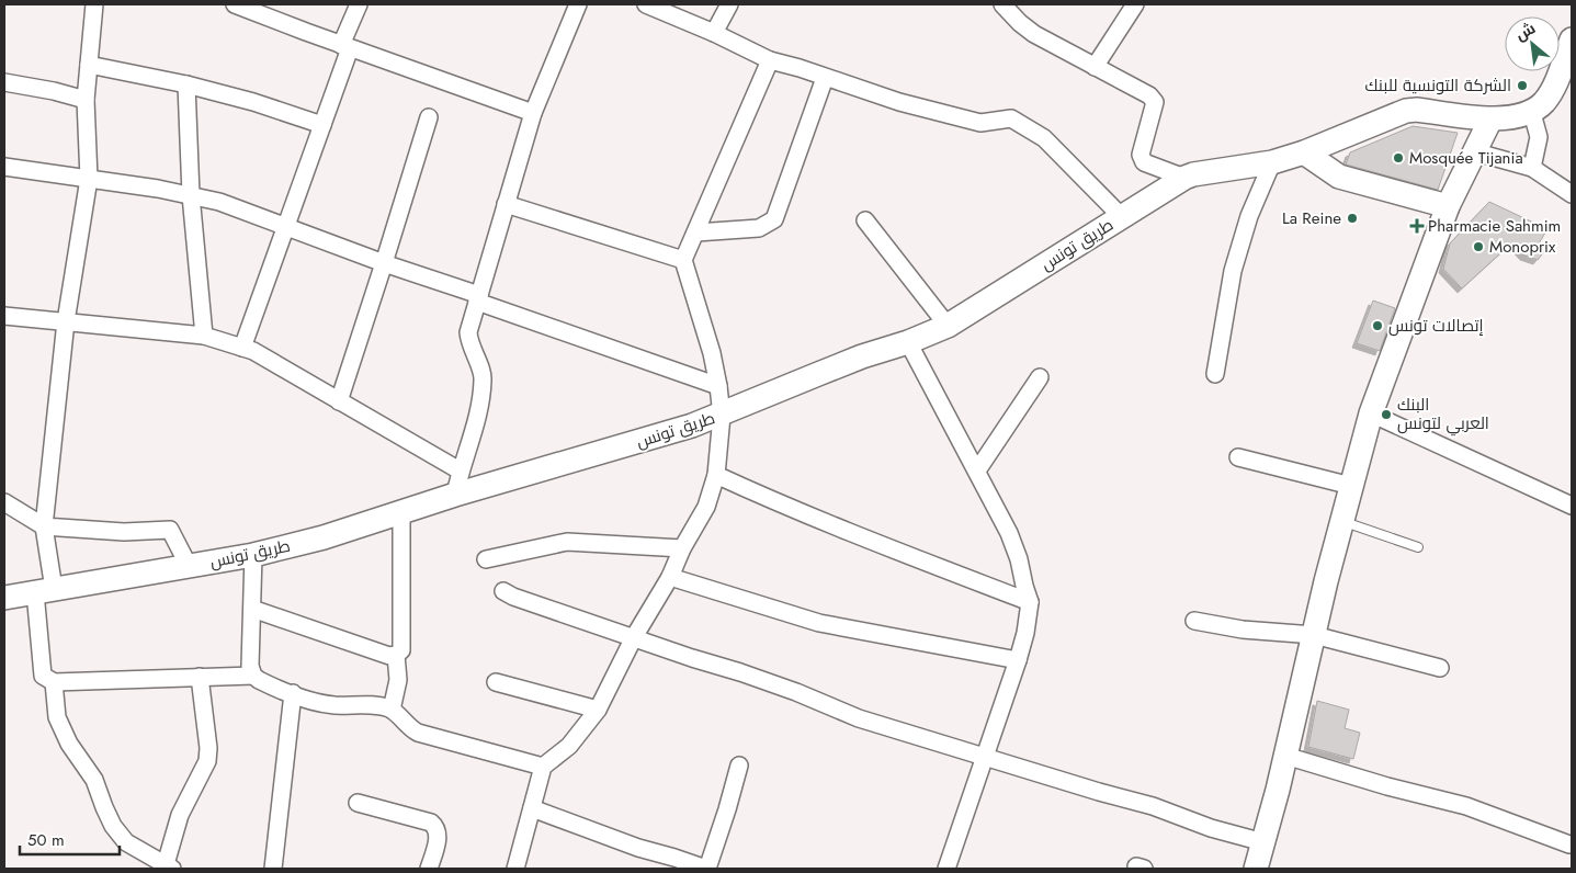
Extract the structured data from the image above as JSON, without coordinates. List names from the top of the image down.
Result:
{
  "streets": {
    "main road": ["طريق تونس"]
  },
  "places": {
    "other": [
      "الشركة التونسية للبنك",
      "Mosquée Tijania",
      "La Reine",
      "Monoprix",
      "إتصالات تونس",
      "البنك العربي لتونس"
    ],
    "health": ["Pharmacie Sahmim"]
  },
  "scale_bar": "50 m",
  "north": "top left"
}
